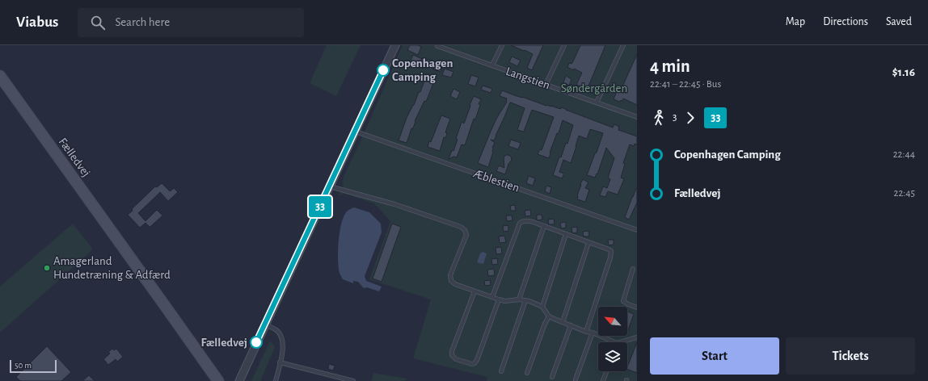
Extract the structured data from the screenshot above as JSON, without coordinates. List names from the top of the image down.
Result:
{
  "streets": {
    "street": ["Fælledvej"],
    "lane": ["Langstien", "Æblestien"]
  },
  "parks": ["Søndergården"],
  "places": ["Copenhagen Camping", "Amagerland Hundetræning & Adfærd", "Fælledvej"],
  "lines": ["bus line 33"],
  "scale_bar": "50 m",
  "north": "top left",
  "page": {
    "header": "Viabus",
    "search": "Search here",
    "nav": ["Map", "Directions", "Saved"],
    "on_map": "33",
    "heading": ["4 min", "22:41 – 22:45 · Bus", "$1.16"],
    "legs": ["3", "33"],
    "list": [
      {
        "name": "Copenhagen Camping",
        "value": "22:44"
      },
      {
        "name": "Fælledvej",
        "value": "22:45"
      }
    ],
    "buttons": ["Start", "Tickets"],
    "scale": "50 m"
  }
}
